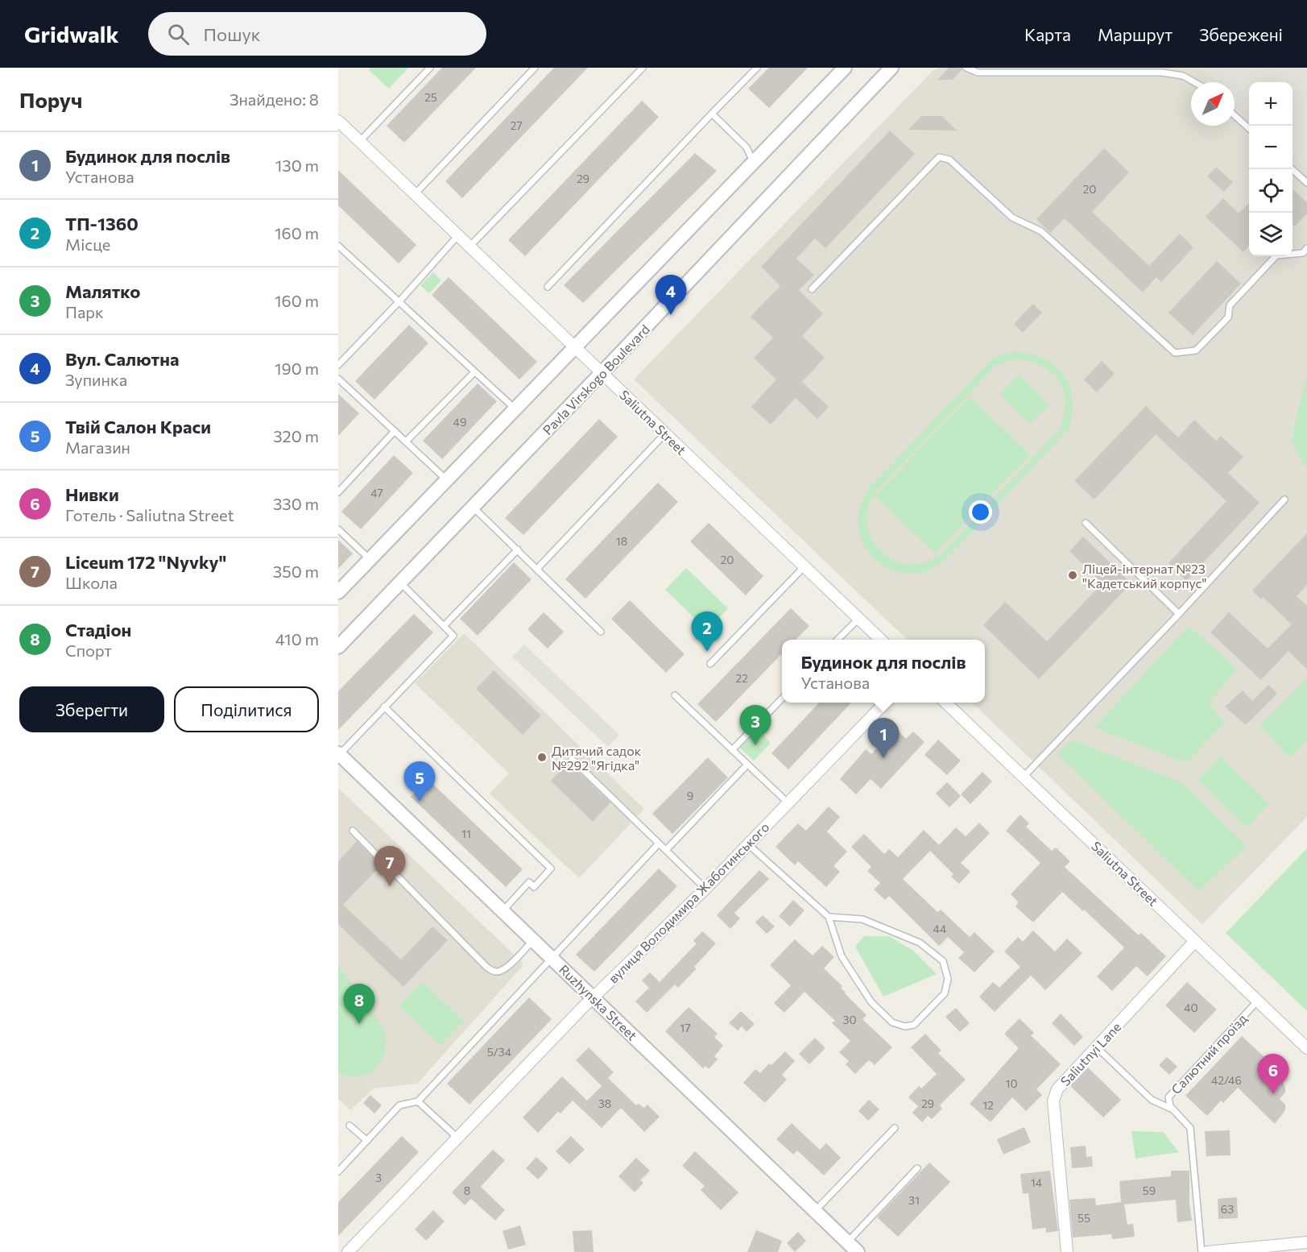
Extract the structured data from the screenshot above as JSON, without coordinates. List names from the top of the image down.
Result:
{
  "streets": {
    "street": [
      "Pavla Virskogo Boulevard",
      "Saliutna Street",
      "вулиця Володимира Жаботинського",
      "Ruzhynska Street",
      "Saliutnyi Lane"
    ],
    "lane": ["Салютний проїзд"]
  },
  "crossings": [
    ["Pavla Virskogo Boulevard", "Saliutna Street"],
    ["Saliutna Street", "Saliutnyi Lane"],
    ["Saliutna Street", "Салютний проїзд"],
    ["вулиця Володимира Жаботинського", "Ruzhynska Street"],
    ["Saliutnyi Lane", "Салютний проїзд"]
  ],
  "places": ["Ліцей-інтернат №23 \"Кадетський корпус\"", "Дитячий садок №292 \"Ягідка\""],
  "house_numbers": [
    "25",
    "27",
    "29",
    "20",
    "49",
    "47",
    "18",
    "20",
    "22",
    "9",
    "11",
    "44",
    "40",
    "30",
    "17",
    "5/34",
    "42/46",
    "10",
    "38",
    "29",
    "12",
    "3",
    "14",
    "8",
    "59",
    "31",
    "63",
    "55"
  ],
  "north": "top right",
  "page": {
    "header": "Gridwalk",
    "search": "Пошук",
    "nav": ["Карта", "Маршрут", "Збережені"],
    "heading": ["Поруч", "Знайдено: 8"],
    "map_buttons": ["+", "−"],
    "list": [
      {
        "mark": "1",
        "name": "Будинок для послів",
        "note": "Установа",
        "value": "130 m"
      },
      {
        "mark": "2",
        "name": "ТП-1360",
        "note": "Місце",
        "value": "160 m"
      },
      {
        "mark": "3",
        "name": "Малятко",
        "note": "Парк",
        "value": "160 m"
      },
      {
        "mark": "4",
        "name": "Вул. Салютна",
        "note": "Зупинка",
        "value": "190 m"
      },
      {
        "mark": "5",
        "name": "Твій Салон Краси",
        "note": "Магазин",
        "value": "320 m"
      },
      {
        "mark": "6",
        "name": "Нивки",
        "note": "Готель · Saliutna Street",
        "value": "330 m"
      },
      {
        "mark": "7",
        "name": "Liceum 172 \"Nyvky\"",
        "note": "Школа",
        "value": "350 m"
      },
      {
        "mark": "8",
        "name": "Стадіон",
        "note": "Спорт",
        "value": "410 m"
      }
    ],
    "pins": [
      "4",
      "2",
      "3",
      "1",
      "5",
      "7",
      "8",
      "6"
    ],
    "popup": ["Будинок для послів", "Установа"],
    "buttons": ["Зберегти", "Поділитися"]
  }
}
